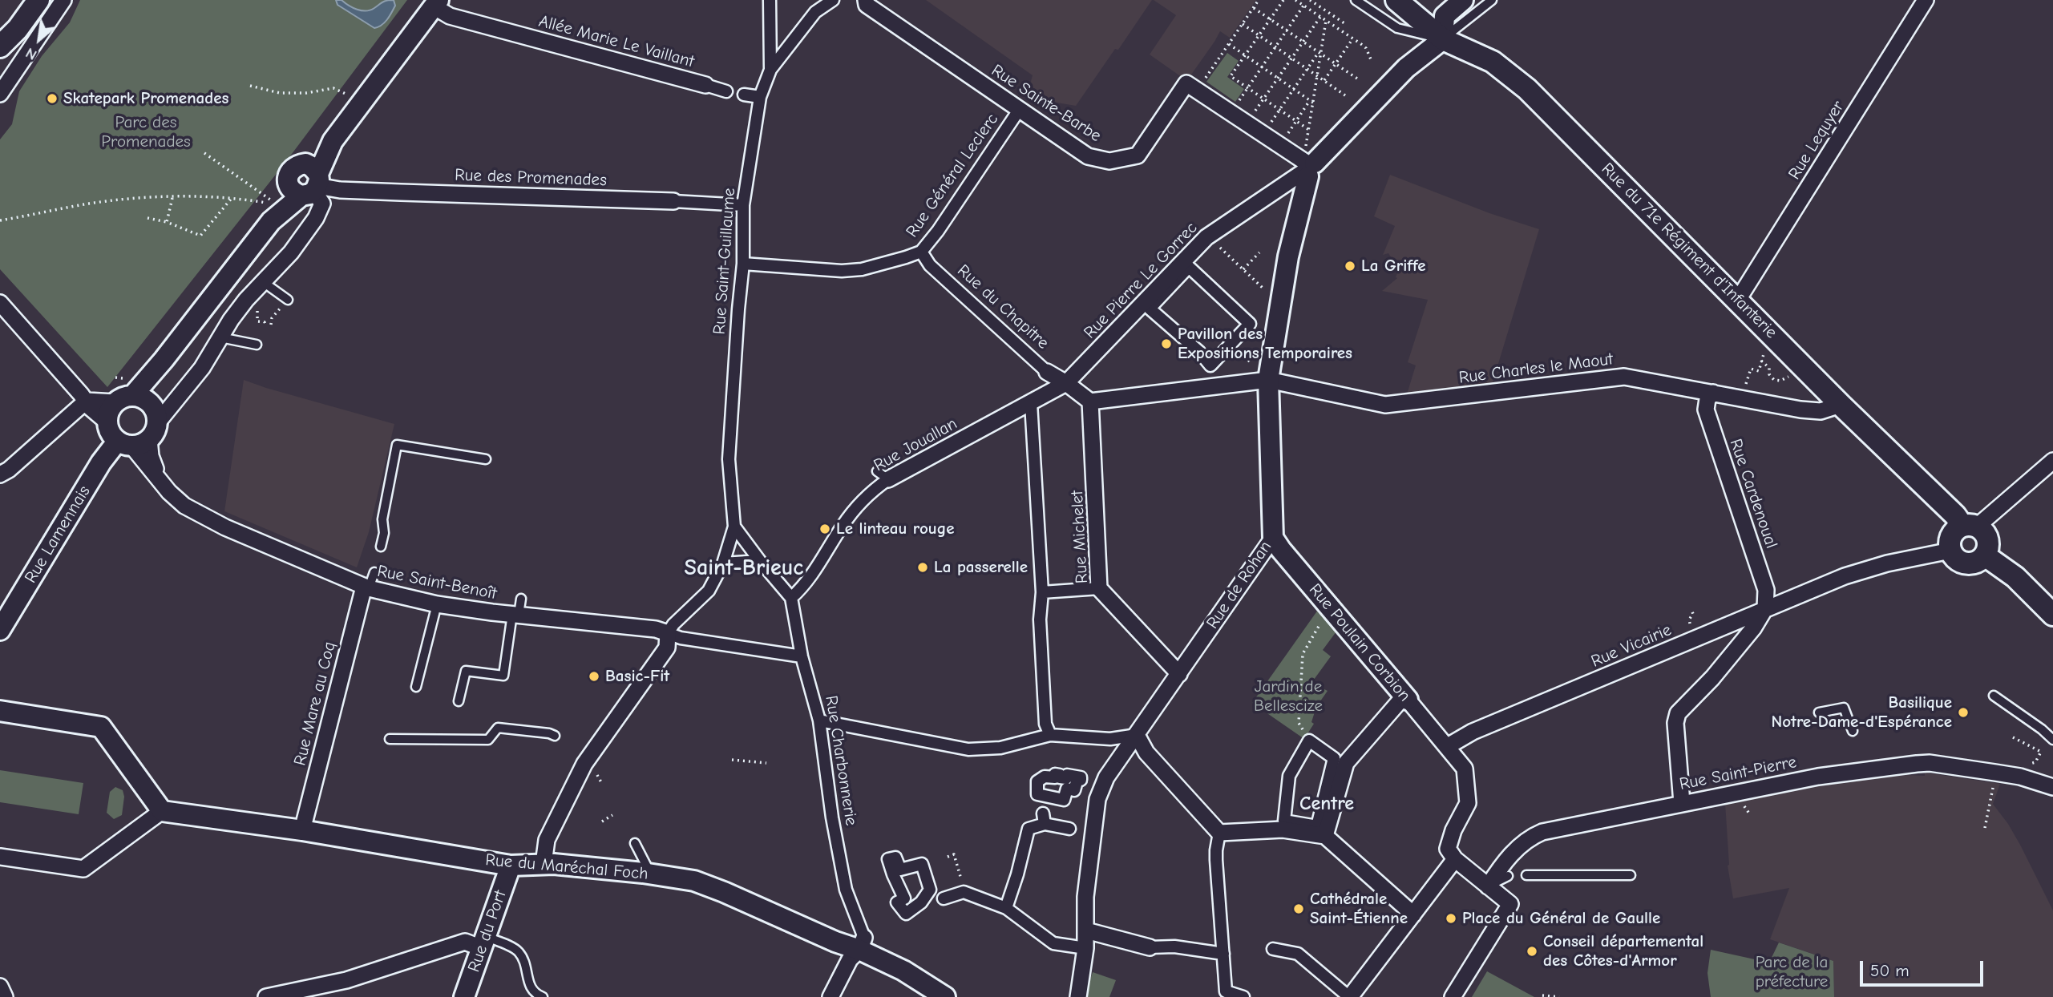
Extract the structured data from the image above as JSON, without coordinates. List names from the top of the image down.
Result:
{
  "streets": {
    "main road": ["Rue du 71e Régiment d'Infanterie"],
    "street": [
      "Allée Marie Le Vaillant",
      "Rue Sainte-Barbe",
      "Rue Lequyer",
      "Rue Général Leclerc",
      "Rue des Promenades",
      "Rue Saint-Guillaume",
      "Rue Pierre Le Gorrec",
      "Rue du Chapitre",
      "Rue Charles le Maout",
      "Rue Jouallan",
      "Rue Cardenoual",
      "Rue Lamennais",
      "Rue Michelet",
      "Rue Saint-Benoît",
      "Rue de Rohan",
      "Rue Poulain Corbion",
      "Rue Vicairie",
      "Rue Mare au Coq",
      "Rue Charbonnerie",
      "Rue Saint-Pierre",
      "Rue du Maréchal Foch",
      "Rue du Port"
    ]
  },
  "crossings": [
    ["Rue Sainte-Barbe", "Rue Général Leclerc"],
    ["Rue Lequyer", "Rue du 71e Régiment d'Infanterie"],
    ["Rue Général Leclerc", "Rue Saint-Guillaume"],
    ["Rue Général Leclerc", "Rue du Chapitre"],
    ["Rue des Promenades", "Rue Saint-Guillaume"],
    ["Rue du 71e Régiment d'Infanterie", "Rue Charles le Maout"],
    ["Rue du 71e Régiment d'Infanterie", "Rue Vicairie"],
    ["Rue Pierre Le Gorrec", "Rue du Chapitre"],
    ["Rue Pierre Le Gorrec", "Rue Jouallan"],
    ["Rue Pierre Le Gorrec", "Rue de Rohan"],
    ["Rue du Chapitre", "Rue Charles le Maout"],
    ["Rue du Chapitre", "Rue Jouallan"],
    ["Rue du Chapitre", "Rue Michelet"],
    ["Rue Charles le Maout", "Rue Cardenoual"],
    ["Rue Charles le Maout", "Rue Michelet"],
    ["Rue Charles le Maout", "Rue de Rohan"],
    ["Rue Jouallan", "Rue Charbonnerie"],
    ["Rue Cardenoual", "Rue Vicairie"],
    ["Rue Lamennais", "Rue Saint-Benoît"],
    ["Rue Michelet", "Rue de Rohan"],
    ["Rue Saint-Benoît", "Rue Mare au Coq"],
    ["Rue de Rohan", "Rue Poulain Corbion"],
    ["Rue Poulain Corbion", "Rue Vicairie"],
    ["Rue Mare au Coq", "Rue du Maréchal Foch"],
    ["Rue Charbonnerie", "Rue du Maréchal Foch"],
    ["Rue du Maréchal Foch", "Rue du Port"]
  ],
  "districts": ["Saint-Brieuc", "Centre"],
  "parks": ["Parc des Promenades", "Jardin de Bellescize", "Parc de la préfecture"],
  "places": [
    "Skatepark Promenades",
    "La Griffe",
    "Pavillon des Expositions Temporaires",
    "Le linteau rouge",
    "La passerelle",
    "Basic-Fit",
    "Basilique Notre-Dame-d'Espérance",
    "Cathédrale Saint-Étienne",
    "Place du Général de Gaulle",
    "Conseil départemental des Côtes-d'Armor"
  ],
  "scale_bar": "50 m",
  "north": "bottom left"
}
